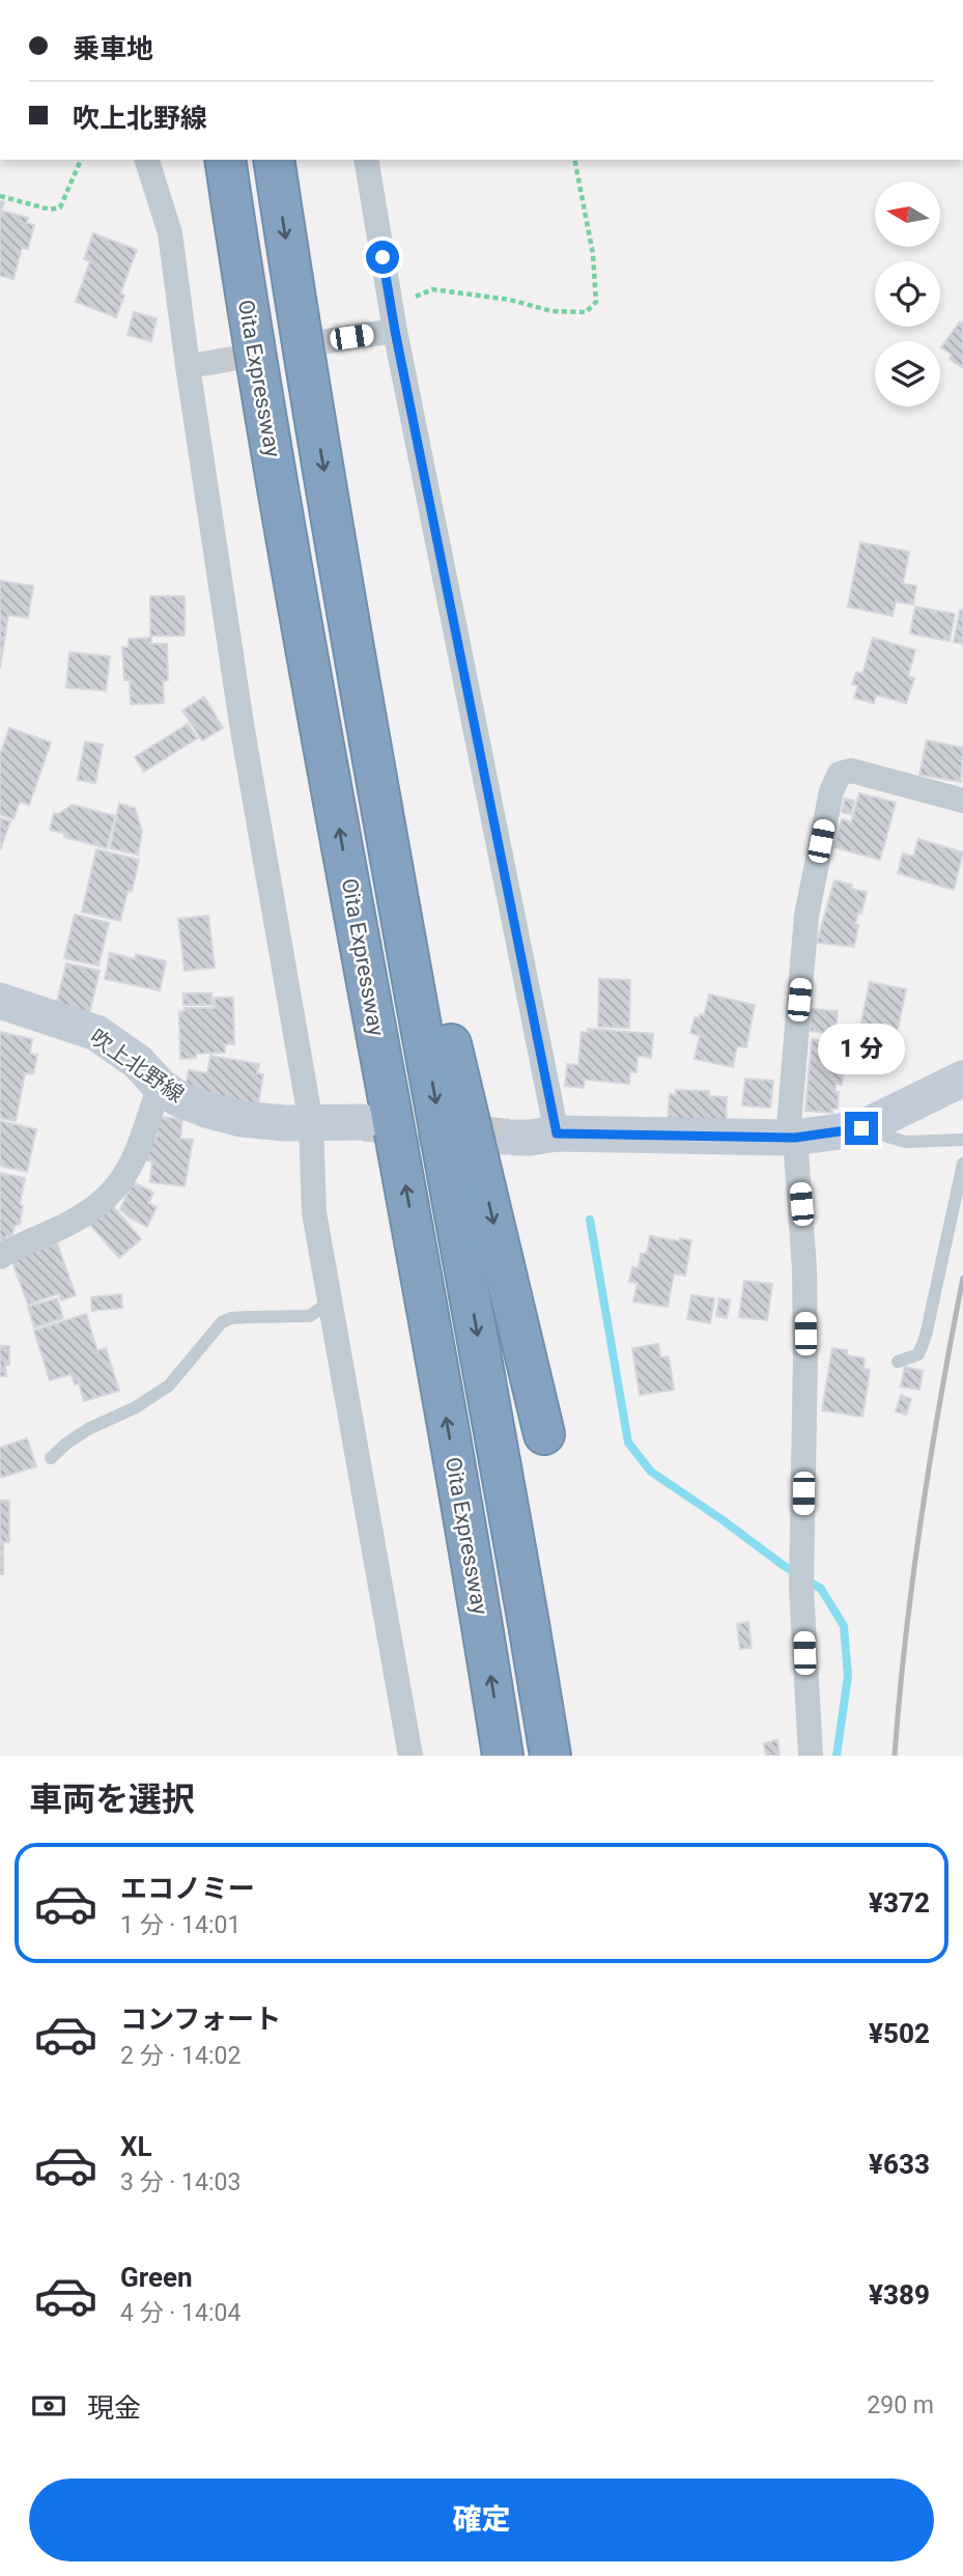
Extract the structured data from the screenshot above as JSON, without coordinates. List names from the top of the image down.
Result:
{
  "streets": {
    "highway": ["Oita Expressway"],
    "main road": ["吹上北野線"]
  },
  "north": "left",
  "page": {
    "banner": ["乗車地", "吹上北野線"],
    "bubble": "1 分",
    "heading": "車両を選択",
    "list": [
      {
        "name": "エコノミー",
        "note": "1 分 · 14:01",
        "value": "¥372"
      },
      {
        "name": "コンフォート",
        "note": "2 分 · 14:02",
        "value": "¥502"
      },
      {
        "name": "XL",
        "note": "3 分 · 14:03",
        "value": "¥633"
      },
      {
        "name": "Green",
        "note": "4 分 · 14:04",
        "value": "¥389"
      }
    ],
    "pay": ["現金", "290 m"],
    "buttons": "確定"
  }
}
